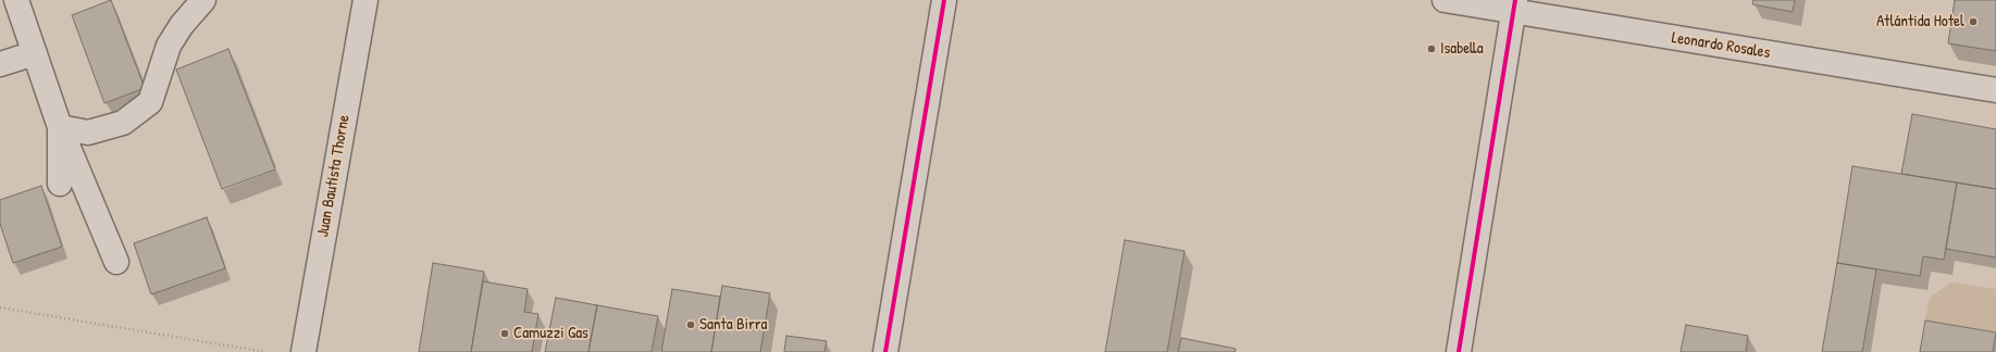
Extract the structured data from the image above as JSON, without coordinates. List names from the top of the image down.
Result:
{
  "streets": {
    "street": ["Leonardo Rosales", "Juan Bautista Thorne"]
  },
  "places": [
    "Atlántida Hotel",
    "Isabella",
    "Santa Birra",
    "Camuzzi Gas"
  ]
}
